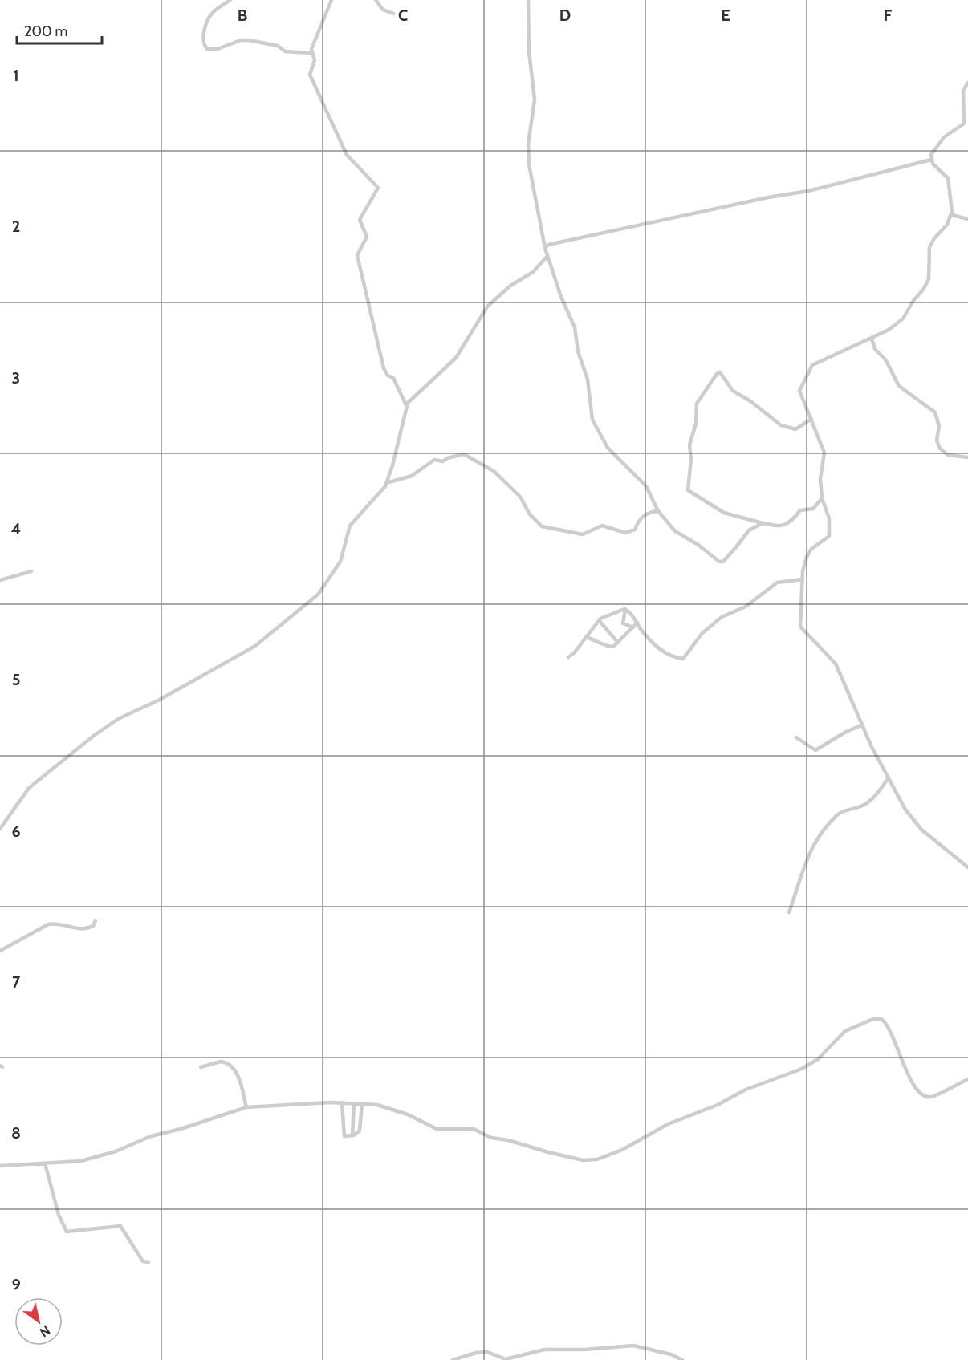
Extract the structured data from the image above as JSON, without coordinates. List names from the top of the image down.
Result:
{
  "scale_bar": "200 m",
  "north": "bottom right",
  "grid": {
    "columns": [
      "B",
      "C",
      "D",
      "E",
      "F"
    ],
    "rows": [
      "1",
      "2",
      "3",
      "4",
      "5",
      "6",
      "7",
      "8",
      "9"
    ]
  }
}
